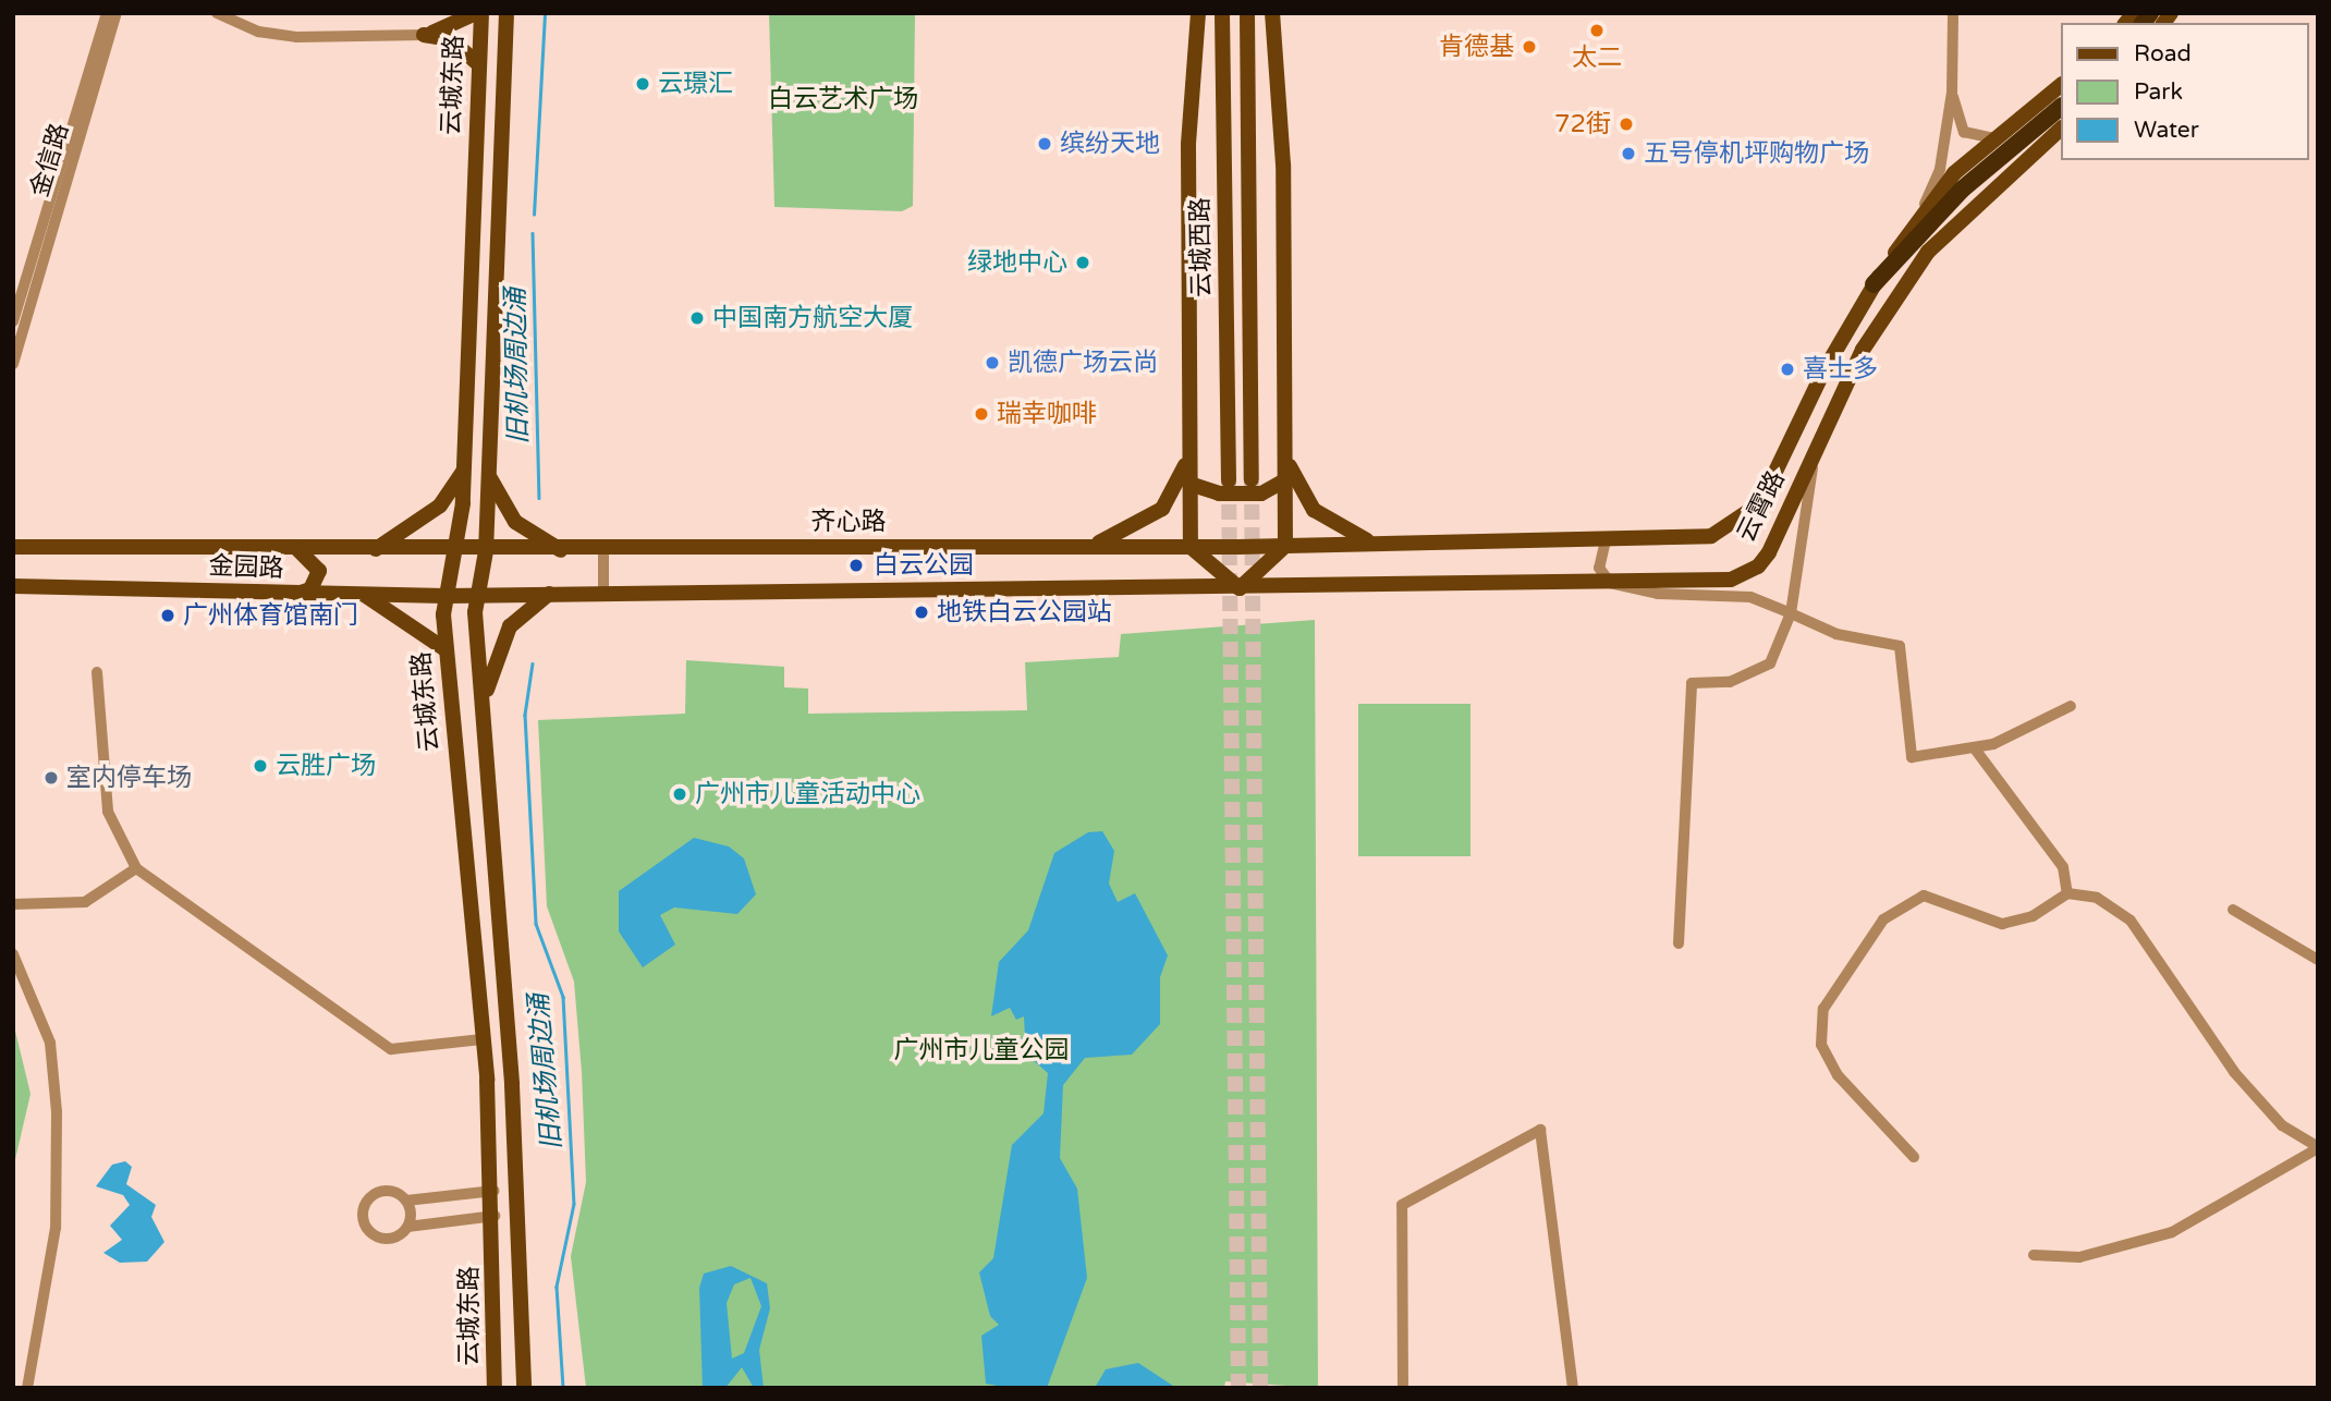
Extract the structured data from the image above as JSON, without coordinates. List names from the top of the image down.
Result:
{
  "streets": {
    "main road": [
      "云城东路",
      "云城西路",
      "云霄路",
      "齐心路",
      "金园路"
    ],
    "street": ["金信路"]
  },
  "crossings": [
    ["云城东路", "齐心路"],
    ["云城东路", "金园路"],
    ["云霄路", "齐心路"],
    ["齐心路", "金园路"]
  ],
  "water": ["旧机场周边涌"],
  "parks": ["白云艺术广场", "广州市儿童公园"],
  "places": [
    "太二",
    "肯德基",
    "云璟汇",
    "72街",
    "缤纷天地",
    "五号停机坪购物广场",
    "绿地中心",
    "中国南方航空大厦",
    "凯德广场云尚",
    "喜士多",
    "瑞幸咖啡",
    "白云公园",
    "地铁白云公园站",
    "广州体育馆南门",
    "云胜广场",
    "室内停车场",
    "广州市儿童活动中心"
  ],
  "legend": ["Road", "Park", "Water"]
}
